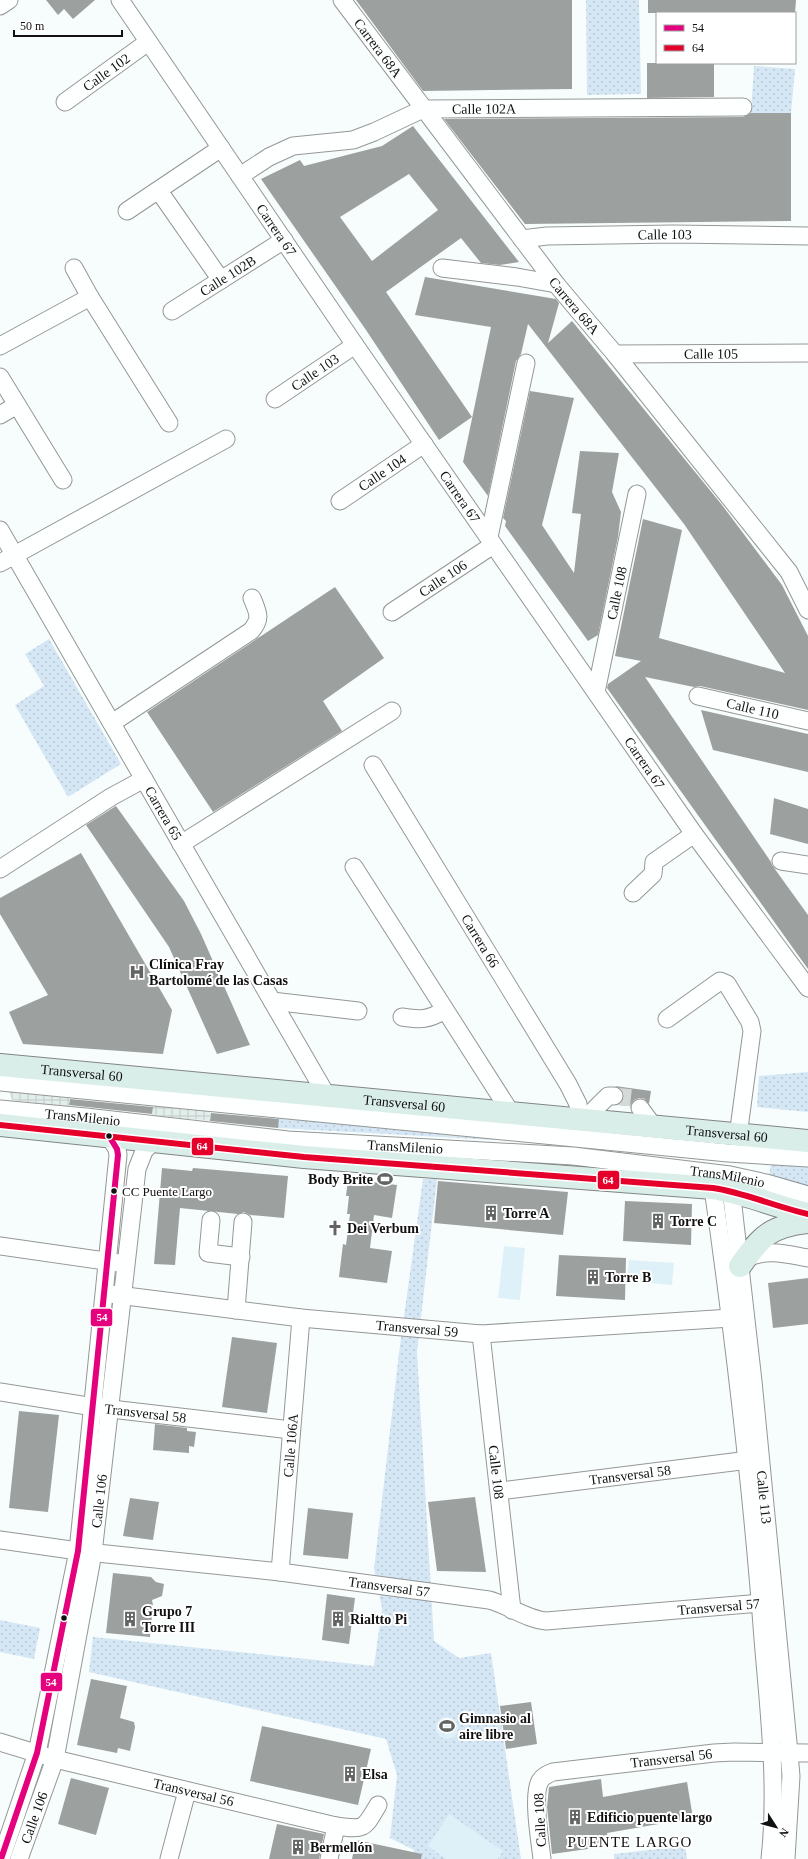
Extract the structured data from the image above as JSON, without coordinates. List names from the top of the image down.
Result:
{
  "streets": {
    "main road": ["Transversal 60"],
    "street": [
      "Carrera 68A",
      "Calle 102",
      "Calle 102A",
      "Carrera 67",
      "Calle 103",
      "Calle 102B",
      "Calle 105",
      "Calle 104",
      "Calle 106",
      "Calle 108",
      "Calle 110",
      "Carrera 65",
      "Carrera 66",
      "TransMilenio",
      "Transversal 59",
      "Transversal 58",
      "Calle 106A",
      "Calle 113",
      "Transversal 57",
      "Transversal 56"
    ]
  },
  "crossings": [
    ["Carrera 68A", "Calle 102A"],
    ["Carrera 68A", "Calle 103"],
    ["Carrera 68A", "Calle 105"],
    ["Calle 102", "Carrera 67"],
    ["Calle 102A", "Carrera 67"],
    ["Carrera 67", "Calle 103"],
    ["Carrera 67", "Calle 102B"],
    ["Carrera 67", "Calle 104"],
    ["Carrera 67", "Calle 106"],
    ["Carrera 67", "Calle 108"],
    ["Calle 106", "Transversal 59"],
    ["Calle 106", "Transversal 58"],
    ["Calle 106", "Transversal 57"],
    ["Calle 106", "Transversal 56"],
    ["Calle 108", "Transversal 59"],
    ["Calle 108", "Transversal 58"],
    ["Calle 108", "Transversal 57"],
    ["Calle 108", "Transversal 56"],
    ["Carrera 65", "Transversal 60"],
    ["Carrera 66", "Transversal 60"],
    ["Transversal 60", "TransMilenio"],
    ["Transversal 60", "Calle 113"],
    ["TransMilenio", "Calle 113"],
    ["Transversal 59", "Calle 106A"],
    ["Transversal 59", "Calle 113"],
    ["Transversal 58", "Calle 106A"],
    ["Transversal 58", "Calle 113"],
    ["Calle 106A", "Transversal 57"],
    ["Calle 113", "Transversal 57"],
    ["Calle 113", "Transversal 56"]
  ],
  "districts": ["PUENTE LARGO"],
  "places": {
    "hospital": ["Clínica Fray Bartolomé de las Casas"],
    "sports": ["Body Brite", "Gimnasio al aire libre"],
    "other": ["CC Puente Largo"],
    "building": [
      "Torre A",
      "Torre C",
      "Torre B",
      "Grupo 7 Torre III",
      "Rialtto Pi",
      "Elsa",
      "Edificio puente largo",
      "Bermellón"
    ],
    "church": ["Dei Verbum"]
  },
  "lines": ["transit line 64", "transit line 54"],
  "legend": ["54", "64"],
  "scale_bar": "50 m",
  "north": "bottom right"
}
